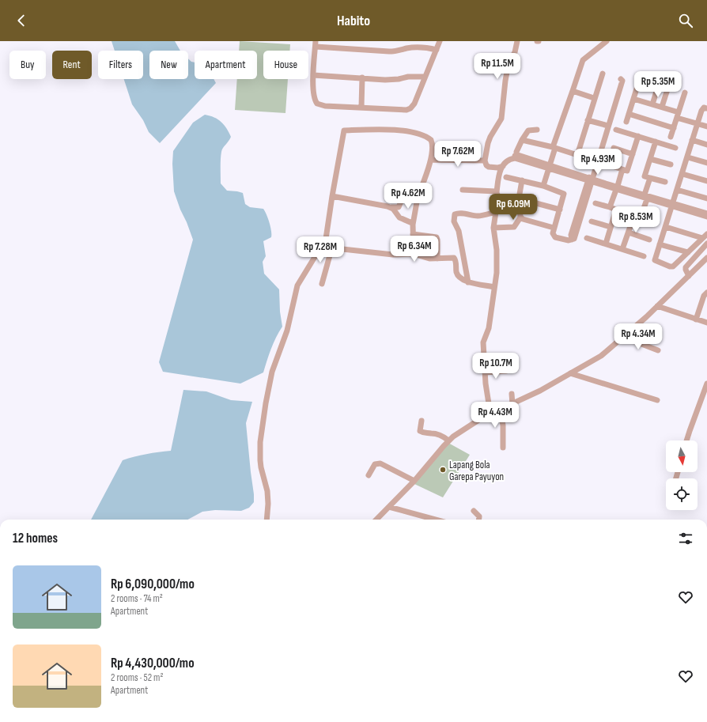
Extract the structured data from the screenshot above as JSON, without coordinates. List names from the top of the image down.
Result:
{
  "places": ["Lapang Bola Garepa Payuyon"],
  "north": "bottom",
  "page": {
    "header": "Habito",
    "chip": [
      "Buy",
      "Rent",
      "Filters",
      "New",
      "Apartment",
      "House"
    ],
    "price": [
      "Rp 11.5M",
      "Rp 5.35M",
      "Rp 7.62M",
      "Rp 4.93M",
      "Rp 4.62M",
      "Rp 6.09M",
      "Rp 8.53M",
      "Rp 6.34M",
      "Rp 7.28M",
      "Rp 4.34M",
      "Rp 10.7M",
      "Rp 4.43M"
    ],
    "heading": "12 homes",
    "list": [
      {
        "name": "Rp 6,090,000/mo",
        "note": "2 rooms · 74 m² · Apartment"
      },
      {
        "name": "Rp 4,430,000/mo",
        "note": "2 rooms · 52 m² · Apartment"
      }
    ]
  }
}
